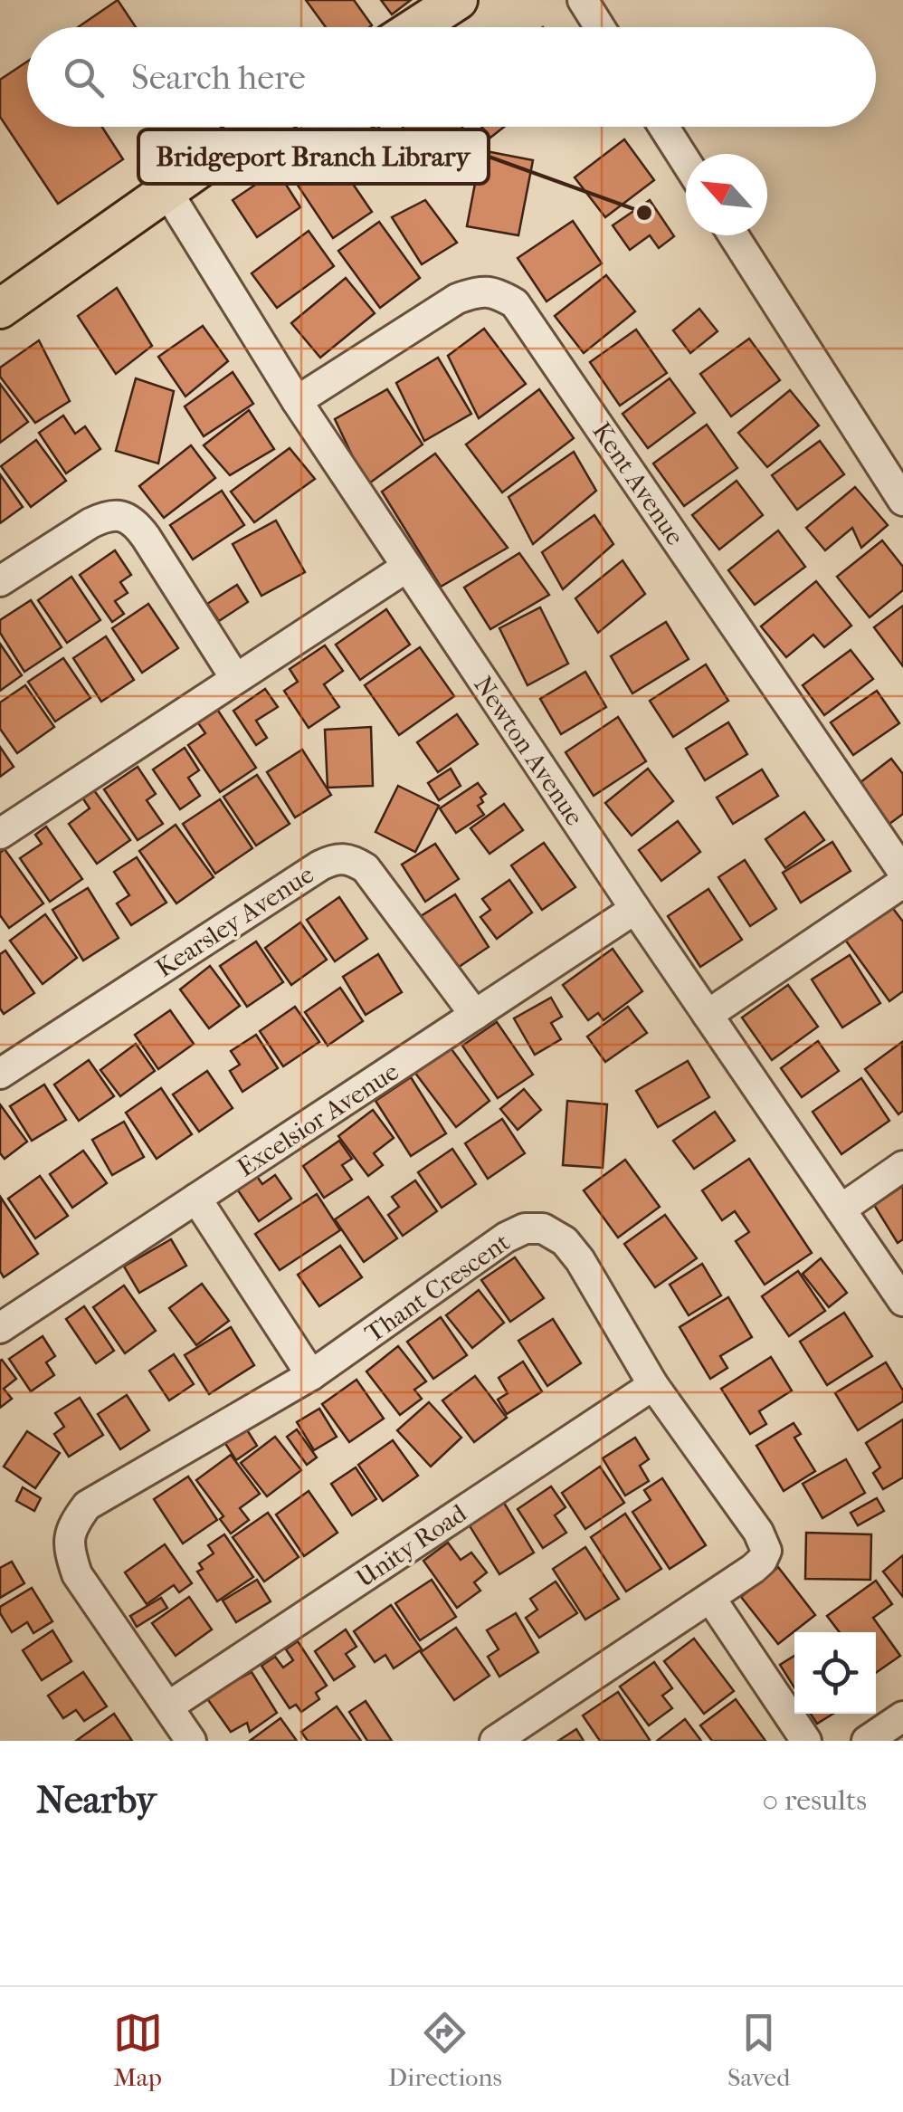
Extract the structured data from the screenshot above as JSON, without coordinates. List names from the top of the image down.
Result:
{
  "streets": {
    "street": [
      "Kent Avenue",
      "Newton Avenue",
      "Kearsley Avenue",
      "Excelsior Avenue",
      "Thant Crescent",
      "Unity Road"
    ]
  },
  "crossings": [
    ["Kent Avenue", "Newton Avenue"],
    ["Newton Avenue", "Excelsior Avenue"],
    ["Kearsley Avenue", "Excelsior Avenue"],
    ["Thant Crescent", "Unity Road"]
  ],
  "places": ["Bridgeport Branch Library"],
  "north": "top left",
  "page": {
    "search": "Search here",
    "heading": ["Nearby", "0 results"],
    "nav": ["Map", "Directions", "Saved"]
  }
}
